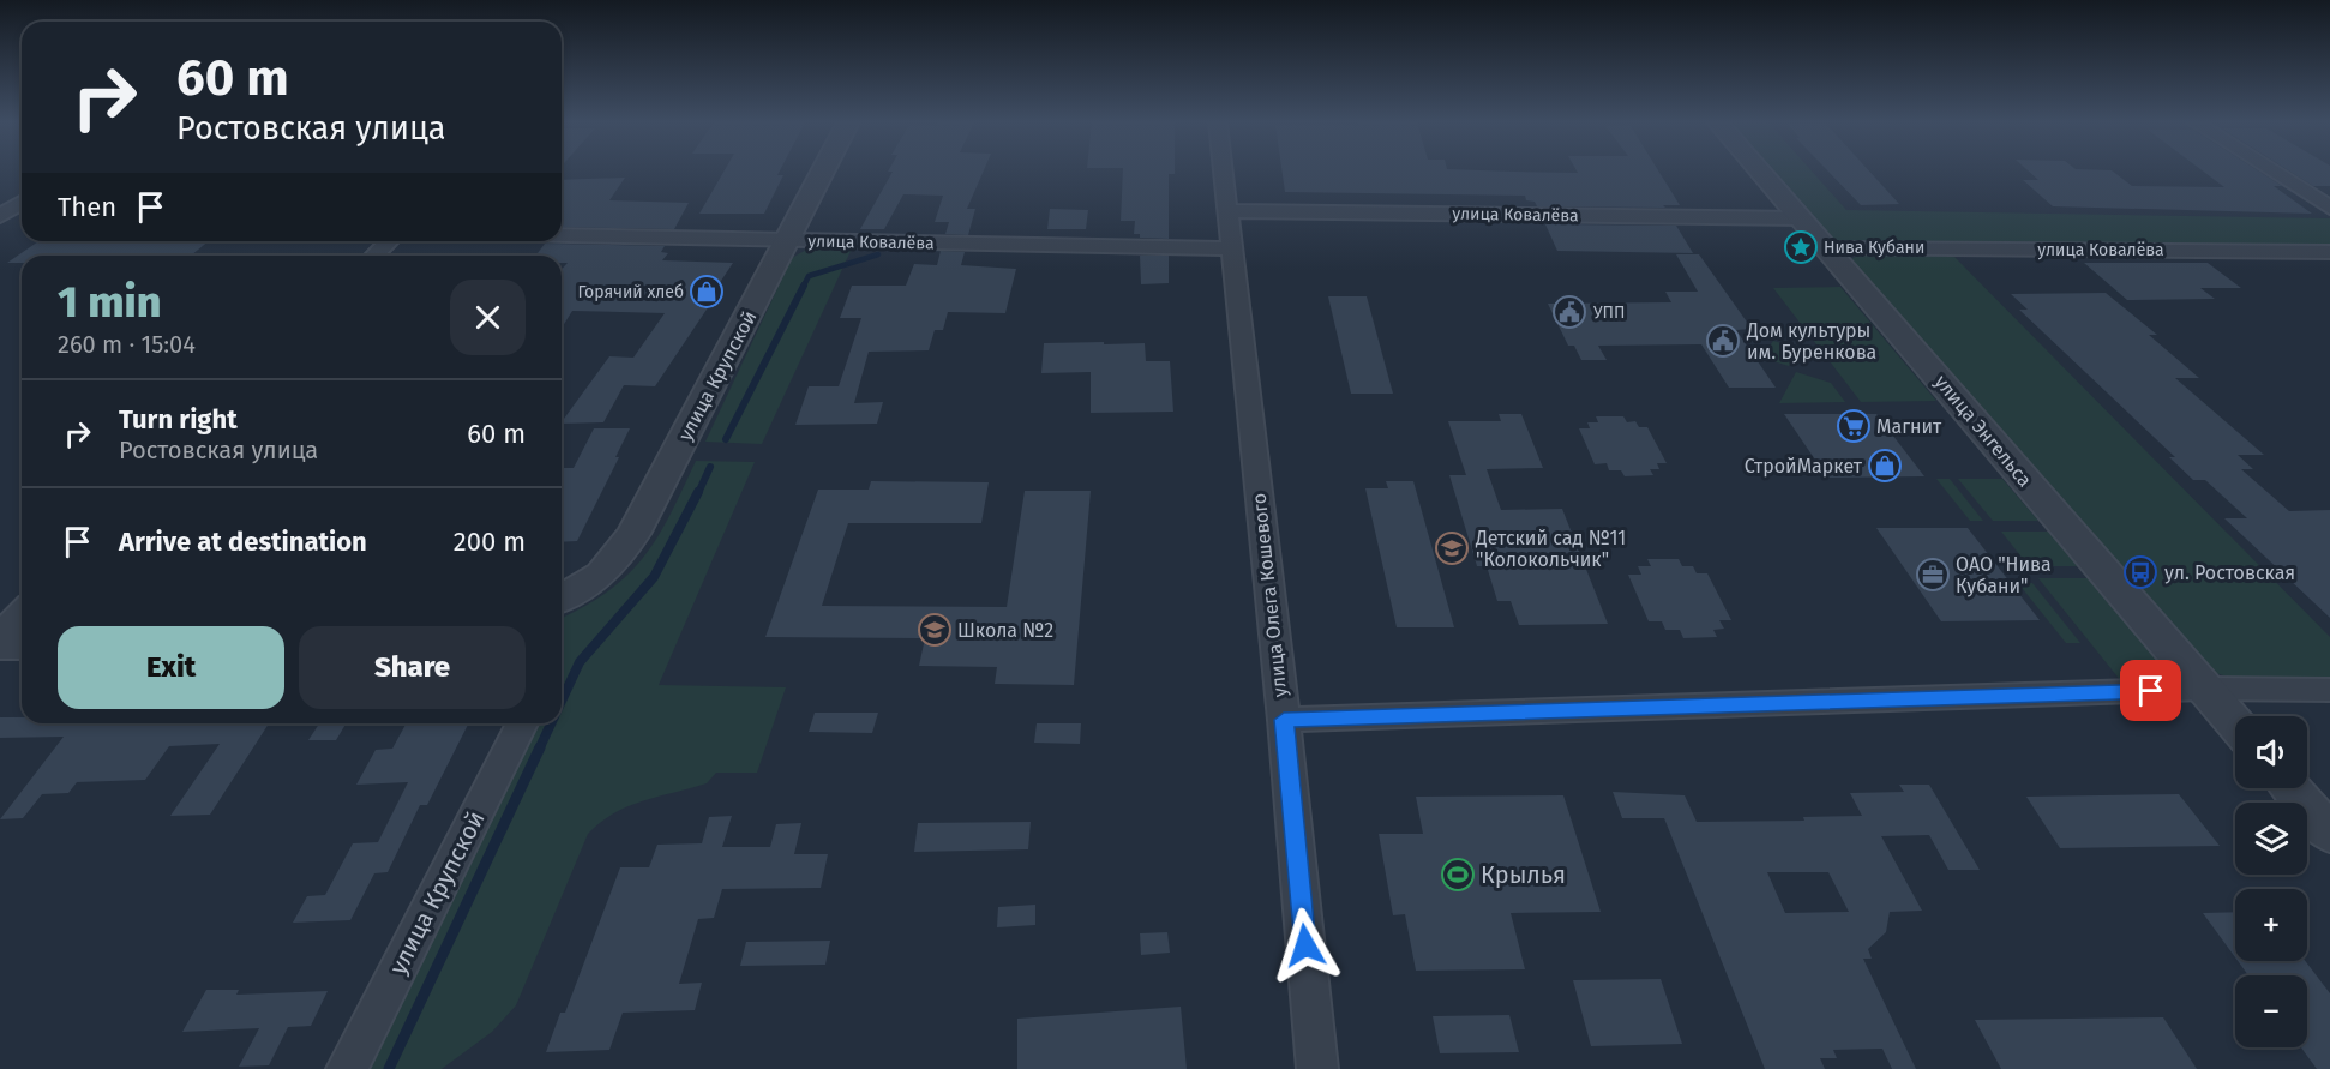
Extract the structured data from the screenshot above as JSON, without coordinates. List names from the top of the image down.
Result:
{
  "streets": {
    "street": [
      "улица Ковалёва",
      "улица Крупской",
      "улица Энгельса",
      "улица Олега Кошевого"
    ]
  },
  "crossings": [
    ["улица Ковалёва", "улица Крупской"],
    ["улица Ковалёва", "улица Энгельса"],
    ["улица Ковалёва", "улица Олега Кошевого"]
  ],
  "places": {
    "place": ["Нива Кубани"],
    "shop": ["Горячий хлеб", "СтройМаркет"],
    "public building": ["УПП", "Дом культуры им. Буренкова"],
    "supermarket": ["Магнит"],
    "school or university": ["Детский сад №11 \"Колокольчик\"", "Школа №2"],
    "bus stop": ["ул. Ростовская"],
    "office": ["ОАО \"Нива Кубани\""],
    "sports": ["Крылья"]
  },
  "page": {
    "turn": ["60 m", "Ростовская улица"],
    "then": "Then",
    "heading": ["1 min", "260 m · 15:04"],
    "list": [
      {
        "name": "Turn right",
        "note": "Ростовская улица",
        "value": "60 m"
      },
      {
        "name": "Arrive at destination",
        "value": "200 m"
      }
    ],
    "buttons": ["Exit", "Share"],
    "map_buttons": ["+", "−"]
  }
}
